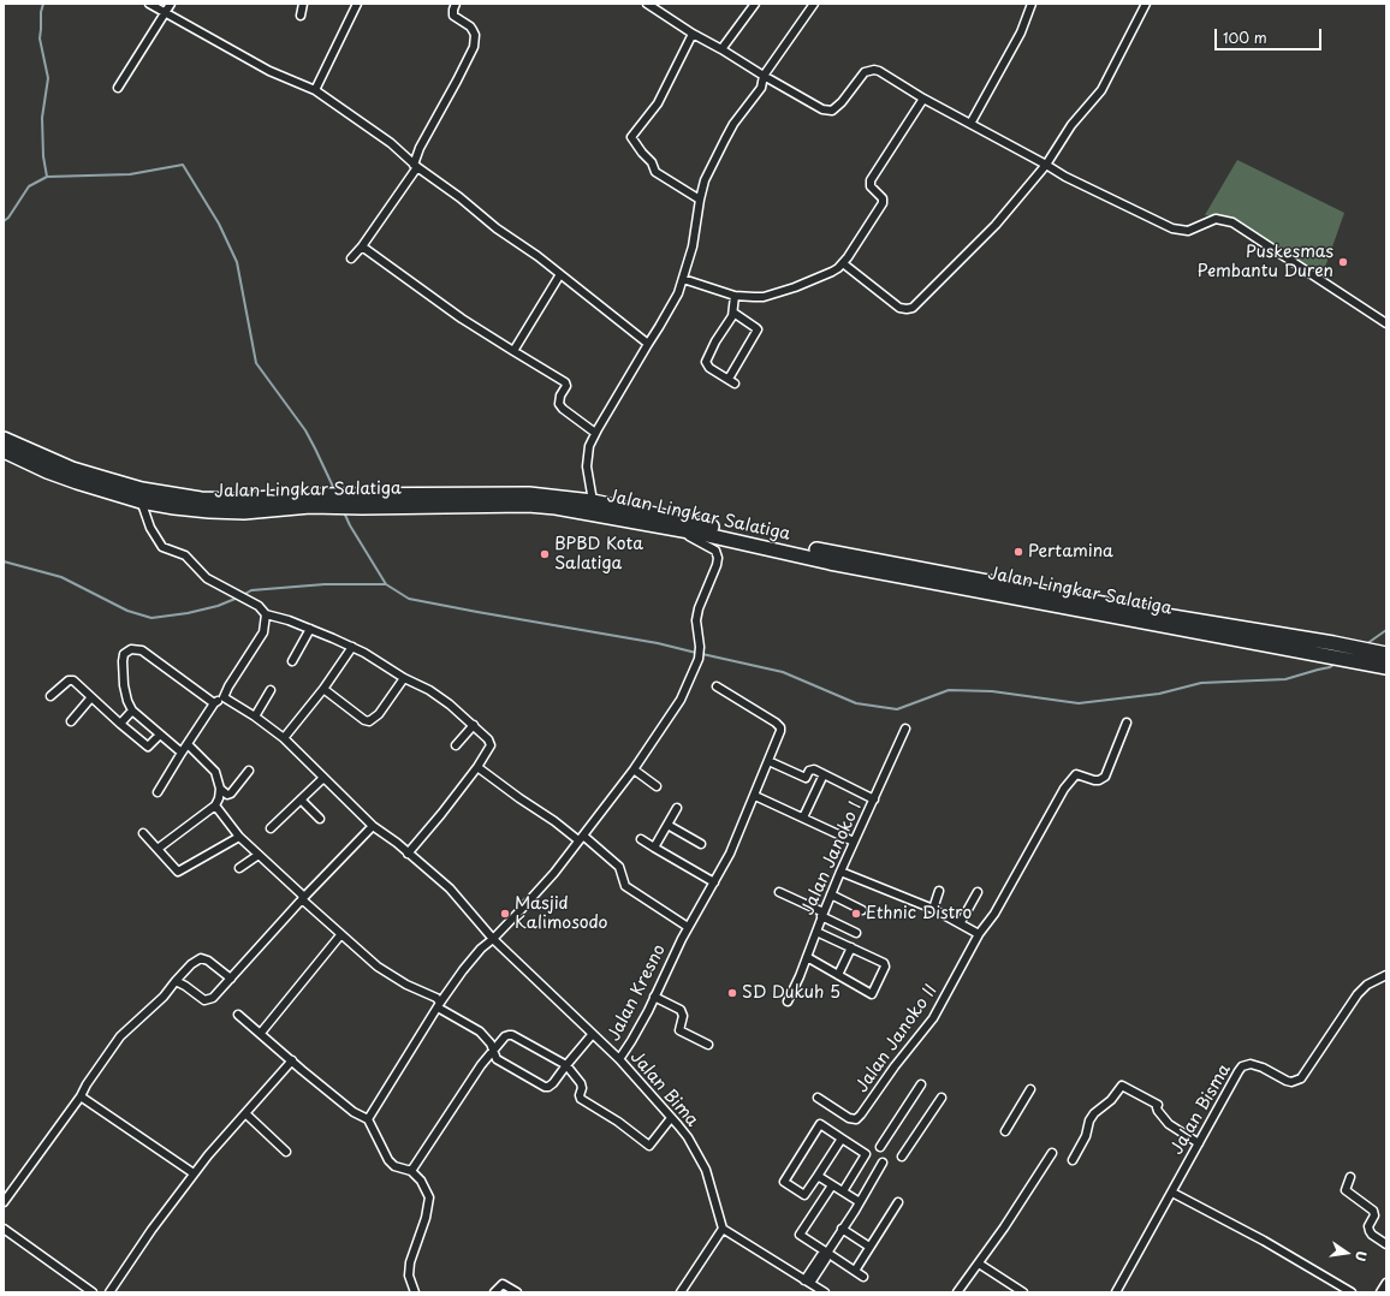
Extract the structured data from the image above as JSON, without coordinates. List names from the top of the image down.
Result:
{
  "streets": {
    "highway": ["Jalan Lingkar Salatiga"],
    "street": [
      "Jalan Janoko I",
      "Jalan Kresno",
      "Jalan Janoko II",
      "Jalan Bima",
      "Jalan Bisma"
    ]
  },
  "crossings": [
    ["Jalan Kresno", "Jalan Bima"]
  ],
  "places": [
    "Puskesmas Pembantu Duren",
    "Pertamina",
    "BPBD Kota Salatiga",
    "Masjid Kalimosodo",
    "Ethnic Distro",
    "SD Dukuh 5"
  ],
  "scale_bar": "100 m",
  "north": "right"
}
